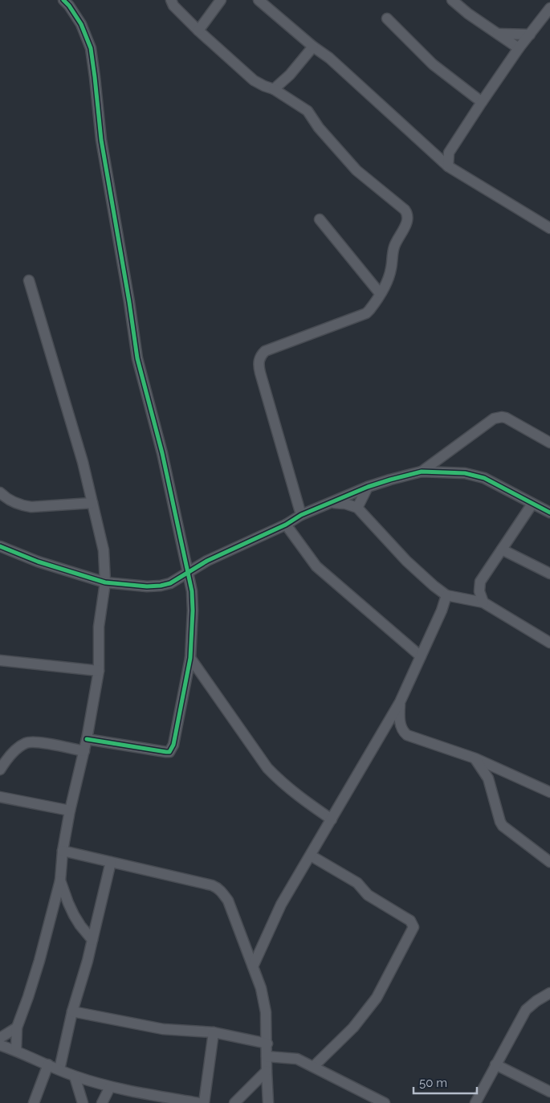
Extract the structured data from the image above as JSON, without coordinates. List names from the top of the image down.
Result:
{
  "scale_bar": "50 m"
}
